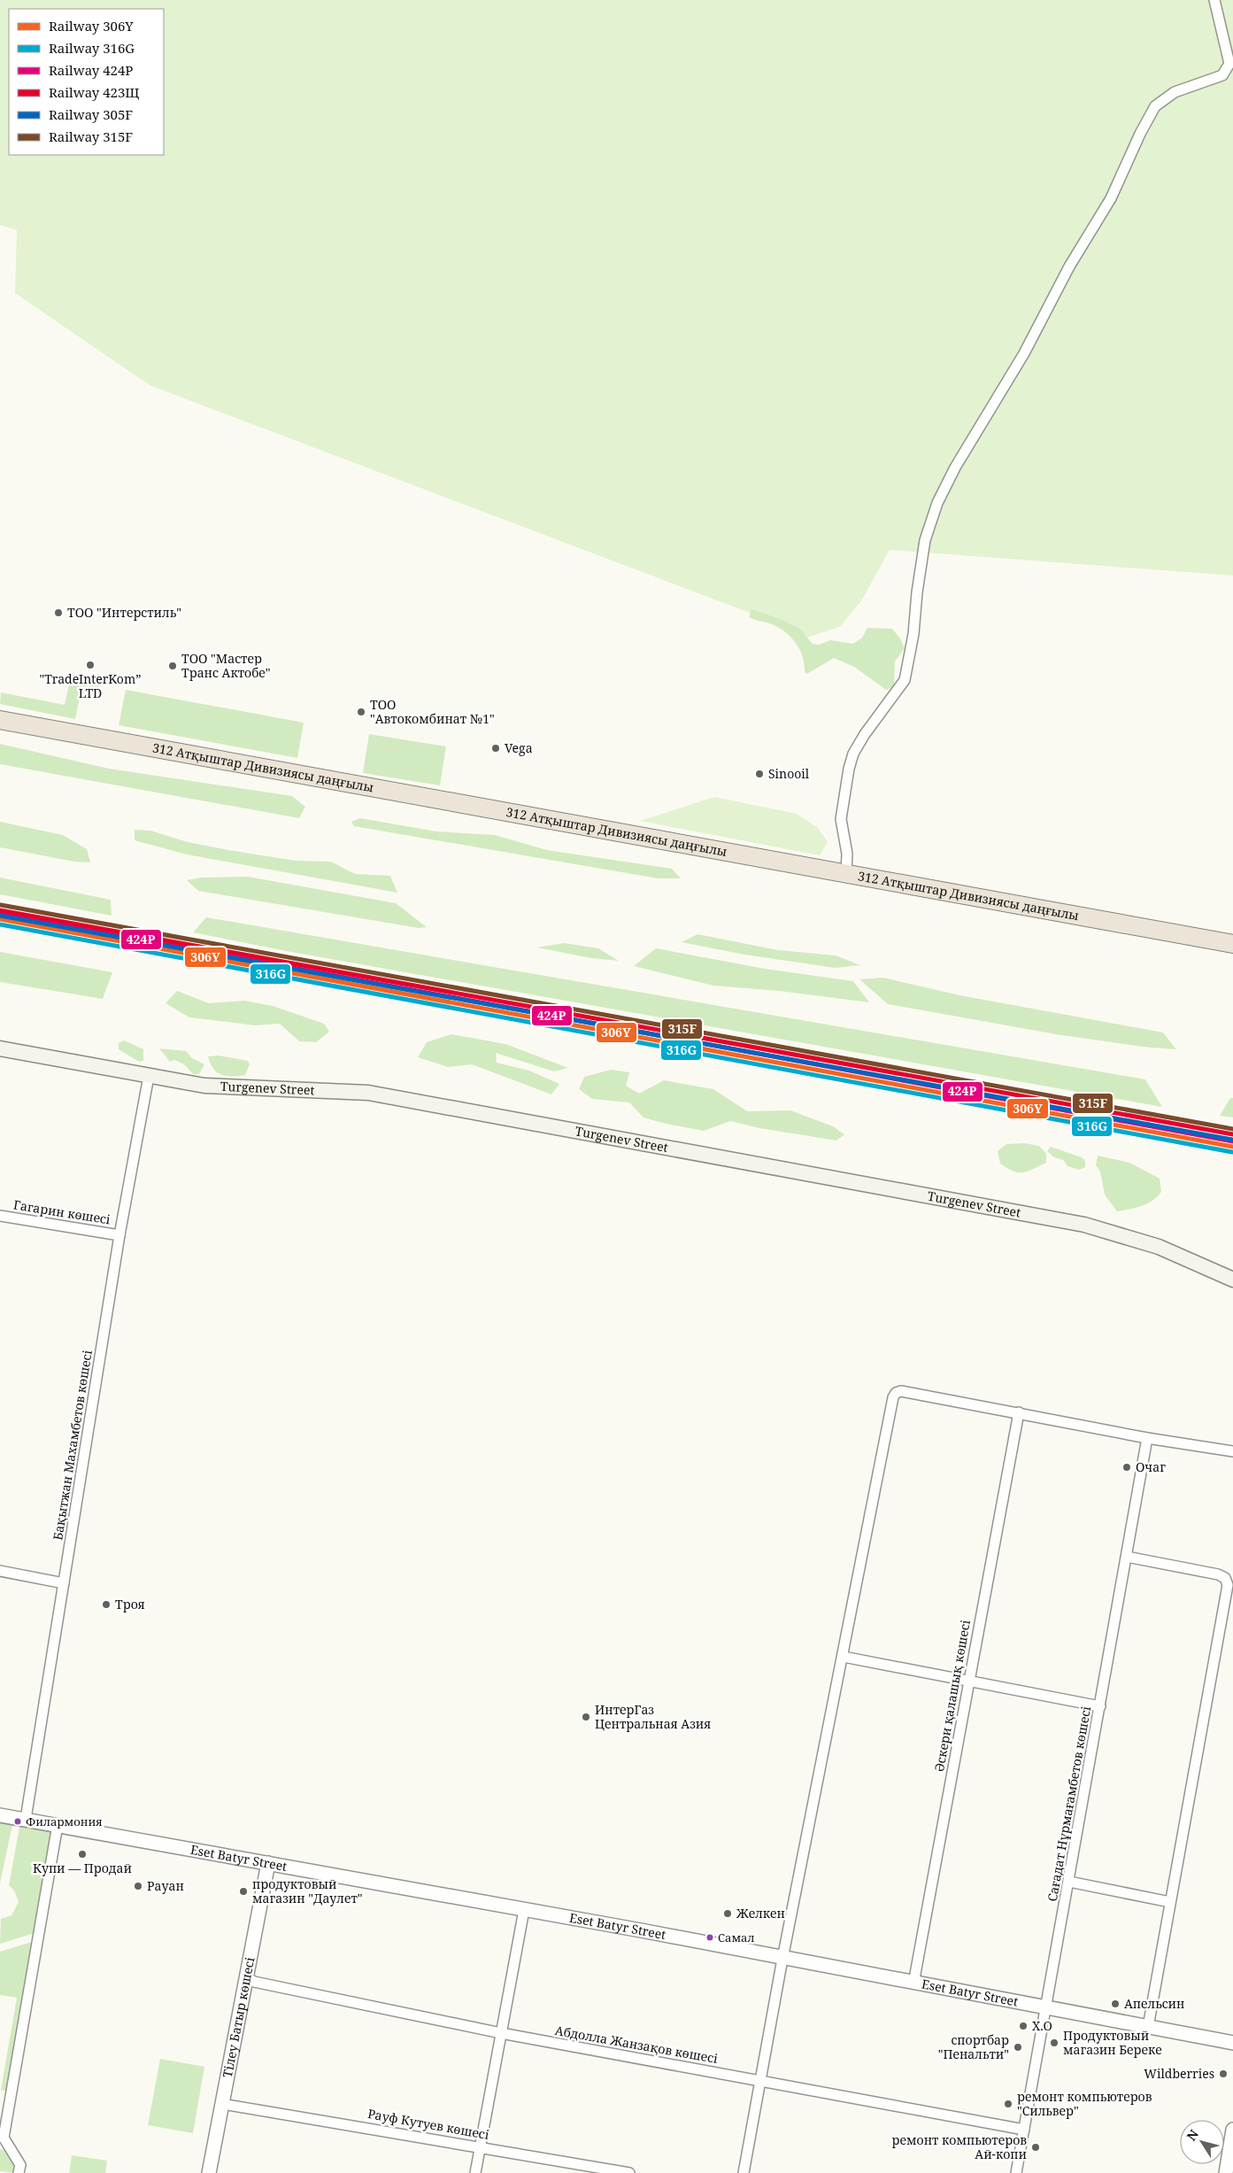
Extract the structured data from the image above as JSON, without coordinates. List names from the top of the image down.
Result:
{
  "streets": {
    "highway": ["312 Атқыштар Дивизиясы даңғылы"],
    "main road": ["Turgenev Street"],
    "street": [
      "Гагарин көшесі",
      "Бақытжан Махамбетов көшесі",
      "Әскери қалашық көшесі",
      "Сағадат Нұрмағамбетов көшесі",
      "Eset Batyr Street",
      "Тілеу Батыр көшесі",
      "Абдолла Жанзақов көшесі",
      "Рауф Кутуев көшесі"
    ]
  },
  "crossings": [
    ["Turgenev Street", "Бақытжан Махамбетов көшесі"],
    ["Гагарин көшесі", "Бақытжан Махамбетов көшесі"],
    ["Бақытжан Махамбетов көшесі", "Eset Batyr Street"],
    ["Әскери қалашық көшесі", "Eset Batyr Street"],
    ["Сағадат Нұрмағамбетов көшесі", "Eset Batyr Street"],
    ["Сағадат Нұрмағамбетов көшесі", "Абдолла Жанзақов көшесі"],
    ["Eset Batyr Street", "Тілеу Батыр көшесі"],
    ["Тілеу Батыр көшесі", "Абдолла Жанзақов көшесі"],
    ["Тілеу Батыр көшесі", "Рауф Кутуев көшесі"]
  ],
  "places": [
    "ТОО \"Интерстиль\"",
    "\"TradeInterKom” LTD",
    "ТОО \"Мастер Транс Актобе\"",
    "ТОО \"Автокомбинат №1\"",
    "Vega",
    "Sinooil",
    "Очаг",
    "Троя",
    "ИнтерГаз Центральная Азия",
    "Филармония",
    "Купи — Продай",
    "Рауан",
    "продуктовый магазин \"Даулет\"",
    "Желкен",
    "Самал",
    "Апельсин",
    "X.O",
    "Продуктовый магазин Береке",
    "спортбар \"Пенальти\"",
    "Wildberries",
    "ремонт компьютеров \"Сильвер\"",
    "ремонт компьютеров Ай-копи"
  ],
  "lines": [
    "rail line 315F",
    "rail line 423Щ",
    "rail line 424Р",
    "rail line 305F",
    "rail line 306Y",
    "rail line 316G"
  ],
  "legend": [
    "Railway 306Y",
    "Railway 316G",
    "Railway 424Р",
    "Railway 423Щ",
    "Railway 305F",
    "Railway 315F"
  ],
  "north": "top left"
}
